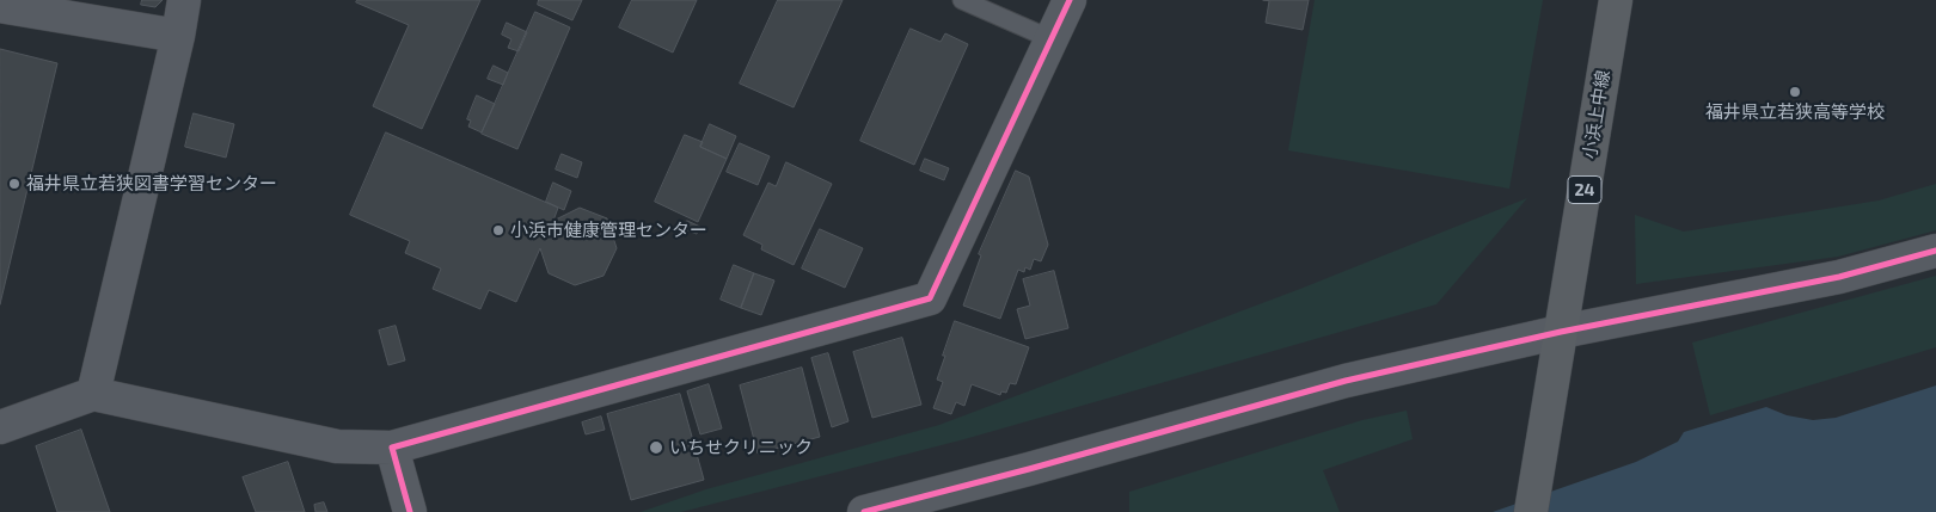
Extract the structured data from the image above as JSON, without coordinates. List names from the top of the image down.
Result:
{
  "streets": {
    "main road": ["小浜上中線", "24"]
  },
  "places": [
    "福井県立若狭高等学校",
    "福井県立若狭図書学習センター",
    "小浜市健康管理センター",
    "いちせクリニック"
  ]
}
